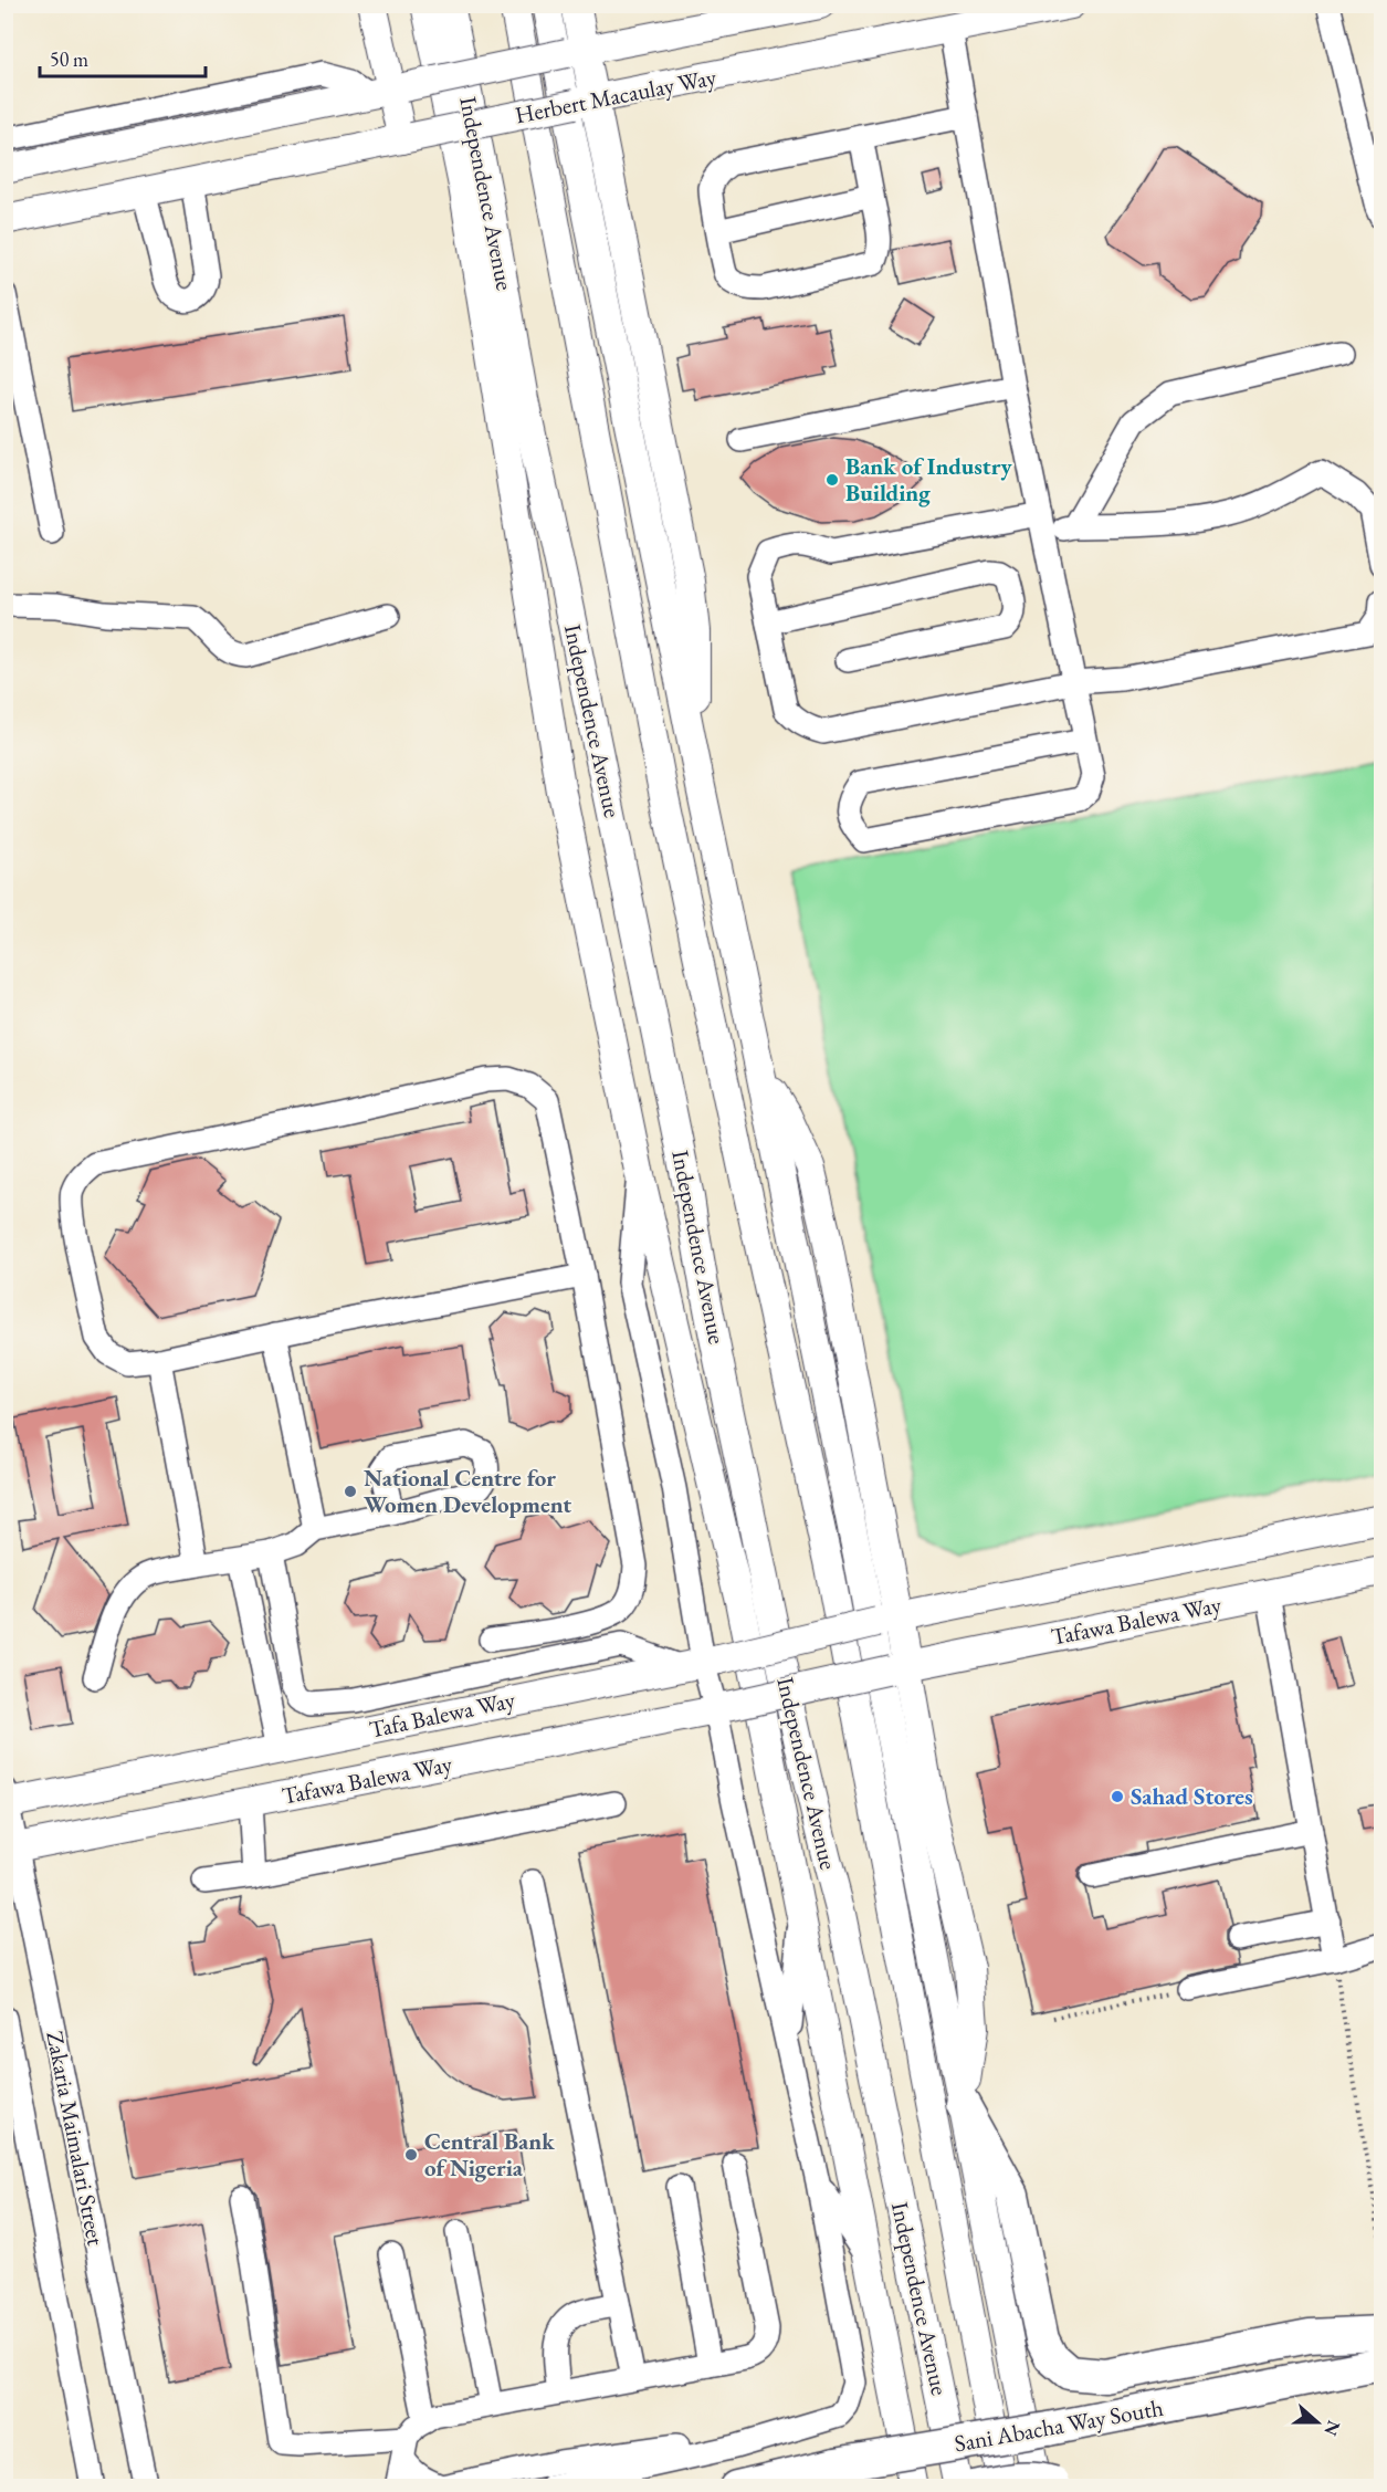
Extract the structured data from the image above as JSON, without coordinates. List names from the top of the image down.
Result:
{
  "streets": {
    "highway": ["Sani Abacha Way South"],
    "main road": [
      "Herbert Macaulay Way",
      "Independence Avenue",
      "Tafawa Balewa Way",
      "Tafa Balewa Way"
    ],
    "street": ["Zakaria Maimalari Street"]
  },
  "crossings": [
    ["Tafawa Balewa Way", "Zakaria Maimalari Street"],
    ["Tafa Balewa Way", "Zakaria Maimalari Street"]
  ],
  "places": [
    "Bank of Industry Building",
    "National Centre for Women Development",
    "Sahad Stores",
    "Central Bank of Nigeria"
  ],
  "scale_bar": "50 m",
  "north": "right"
}
